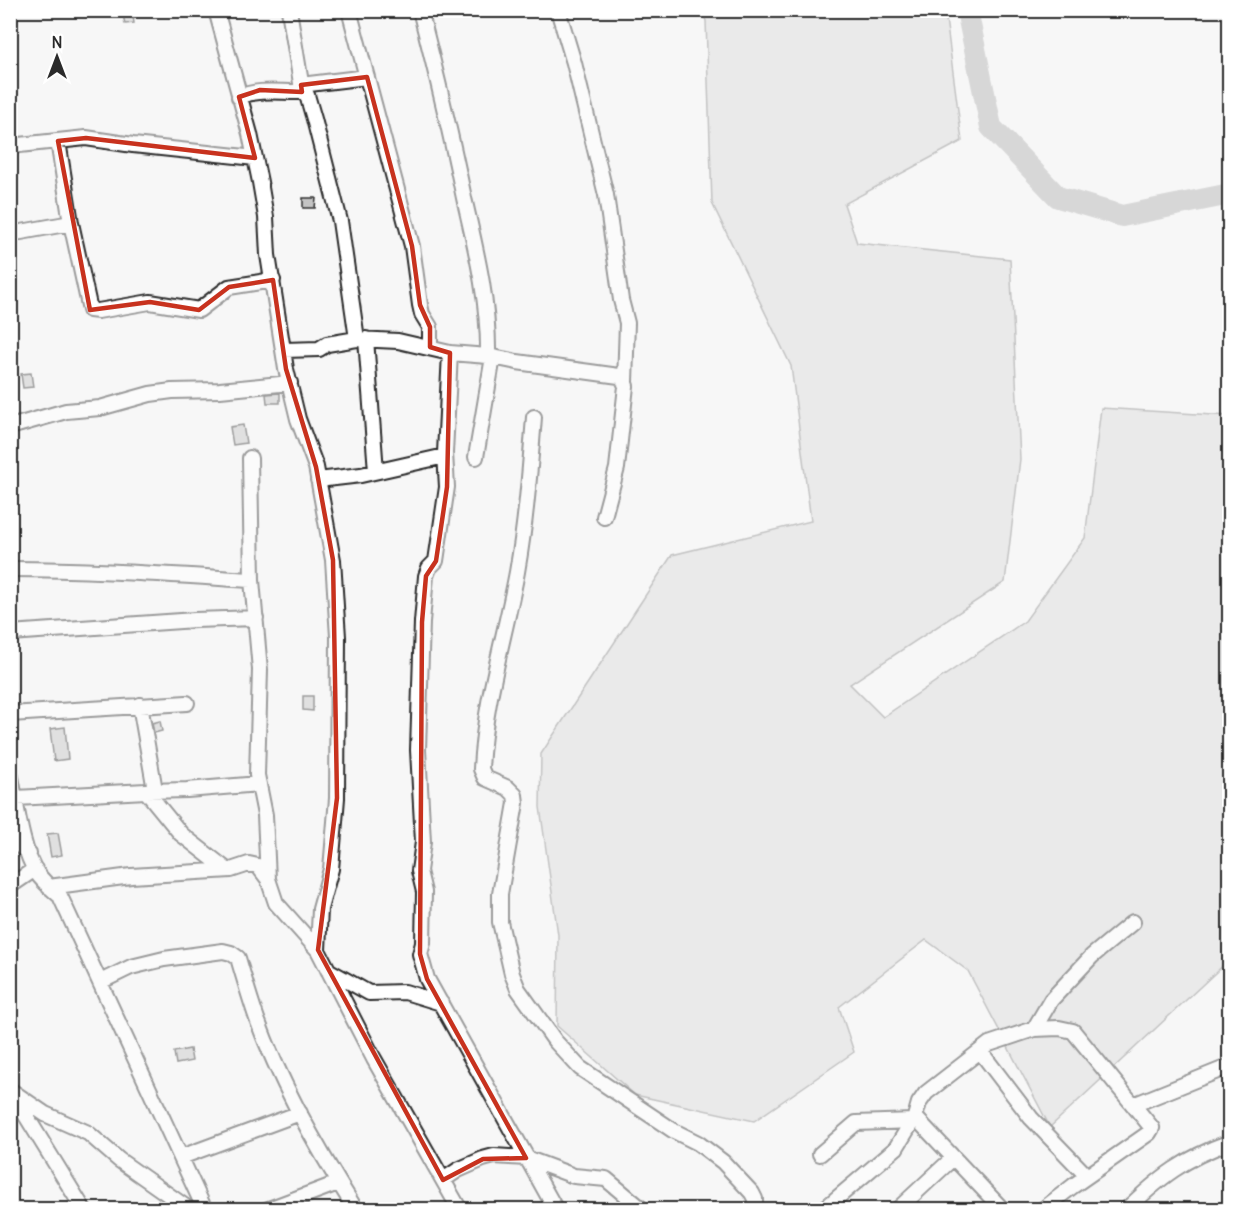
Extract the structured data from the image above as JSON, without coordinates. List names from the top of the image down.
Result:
{
  "north": "top"
}
